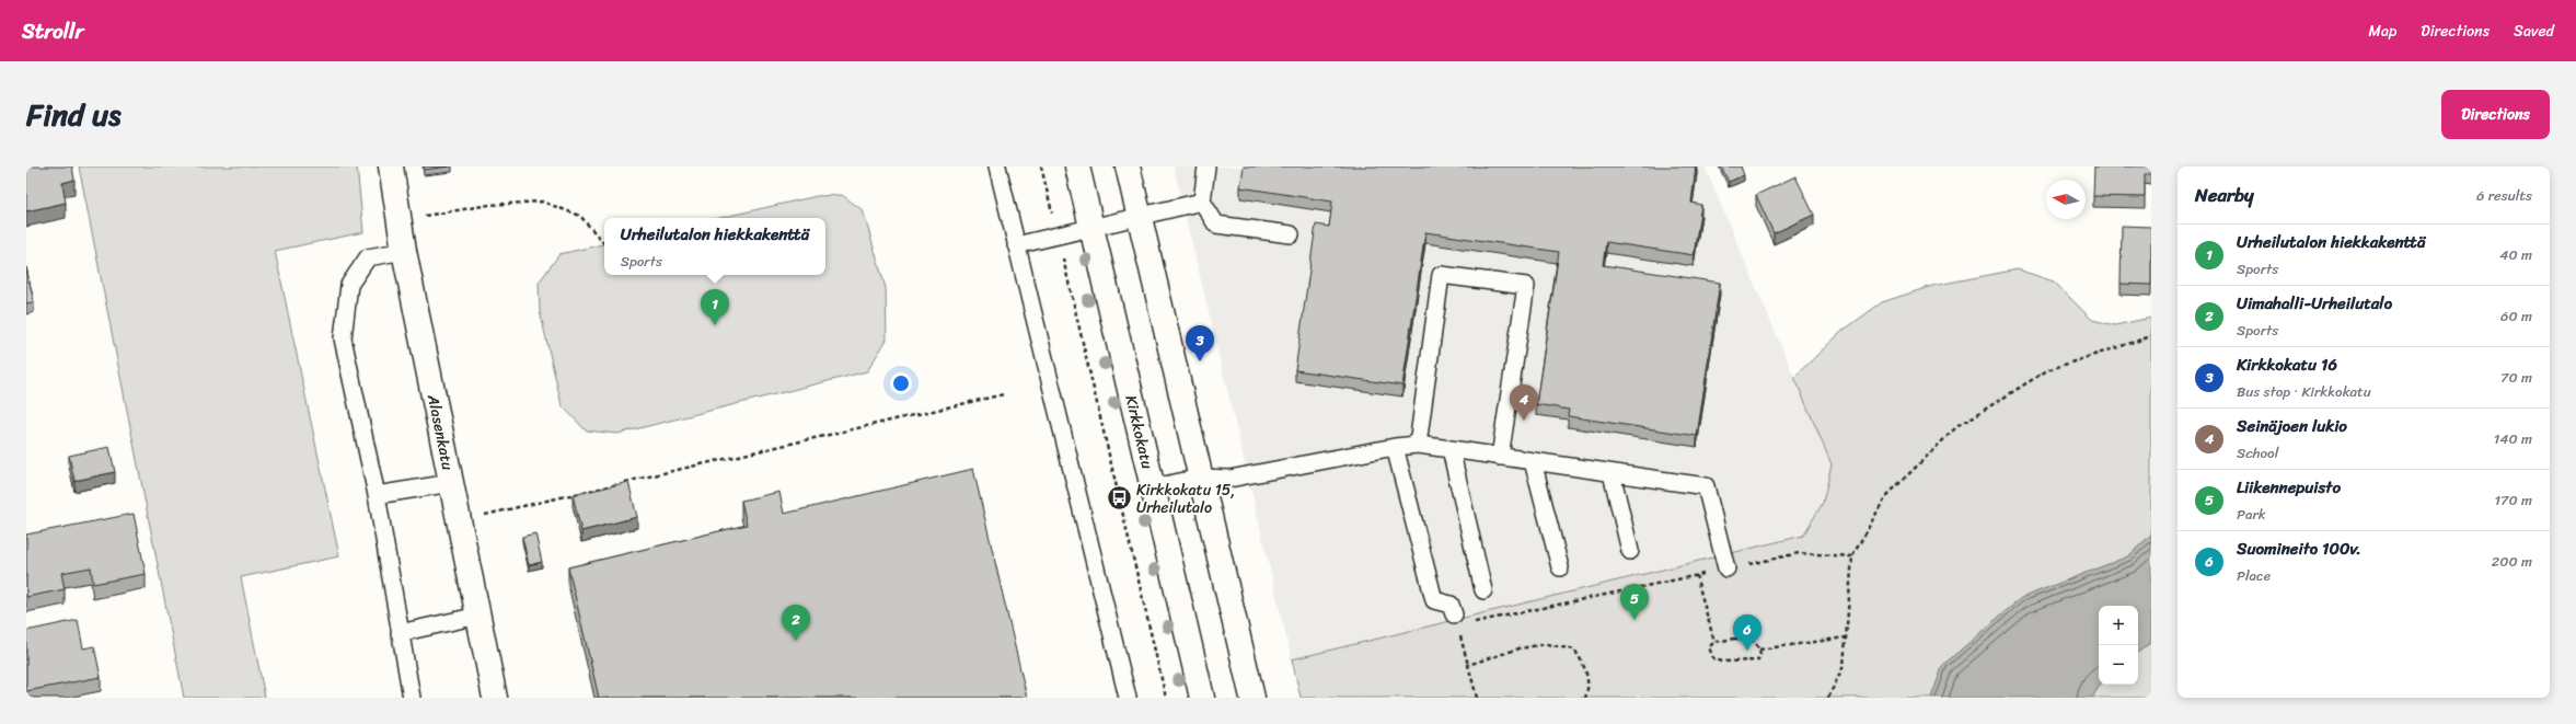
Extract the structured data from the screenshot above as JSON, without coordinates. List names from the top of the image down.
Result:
{
  "streets": {
    "main road": ["Alasenkatu", "Kirkkokatu"]
  },
  "places": {
    "bus stop": ["Kirkkokatu 15, Urheilutalo"]
  },
  "north": "left",
  "page": {
    "header": "Strollr",
    "nav": ["Map", "Directions", "Saved"],
    "title": "Find us",
    "buttons": "Directions",
    "heading": ["Nearby", "6 results"],
    "popup": ["Urheilutalon hiekkakenttä", "Sports"],
    "list": [
      {
        "mark": "1",
        "name": "Urheilutalon hiekkakenttä",
        "note": "Sports",
        "value": "40 m"
      },
      {
        "mark": "2",
        "name": "Uimahalli-Urheilutalo",
        "note": "Sports",
        "value": "60 m"
      },
      {
        "mark": "3",
        "name": "Kirkkokatu 16",
        "note": "Bus stop · Kirkkokatu",
        "value": "70 m"
      },
      {
        "mark": "4",
        "name": "Seinäjoen lukio",
        "note": "School",
        "value": "140 m"
      },
      {
        "mark": "5",
        "name": "Liikennepuisto",
        "note": "Park",
        "value": "170 m"
      },
      {
        "mark": "6",
        "name": "Suomineito 100v.",
        "note": "Place",
        "value": "200 m"
      }
    ],
    "pins": [
      "1",
      "3",
      "4",
      "5",
      "2",
      "6"
    ],
    "map_buttons": ["+", "−"]
  }
}
